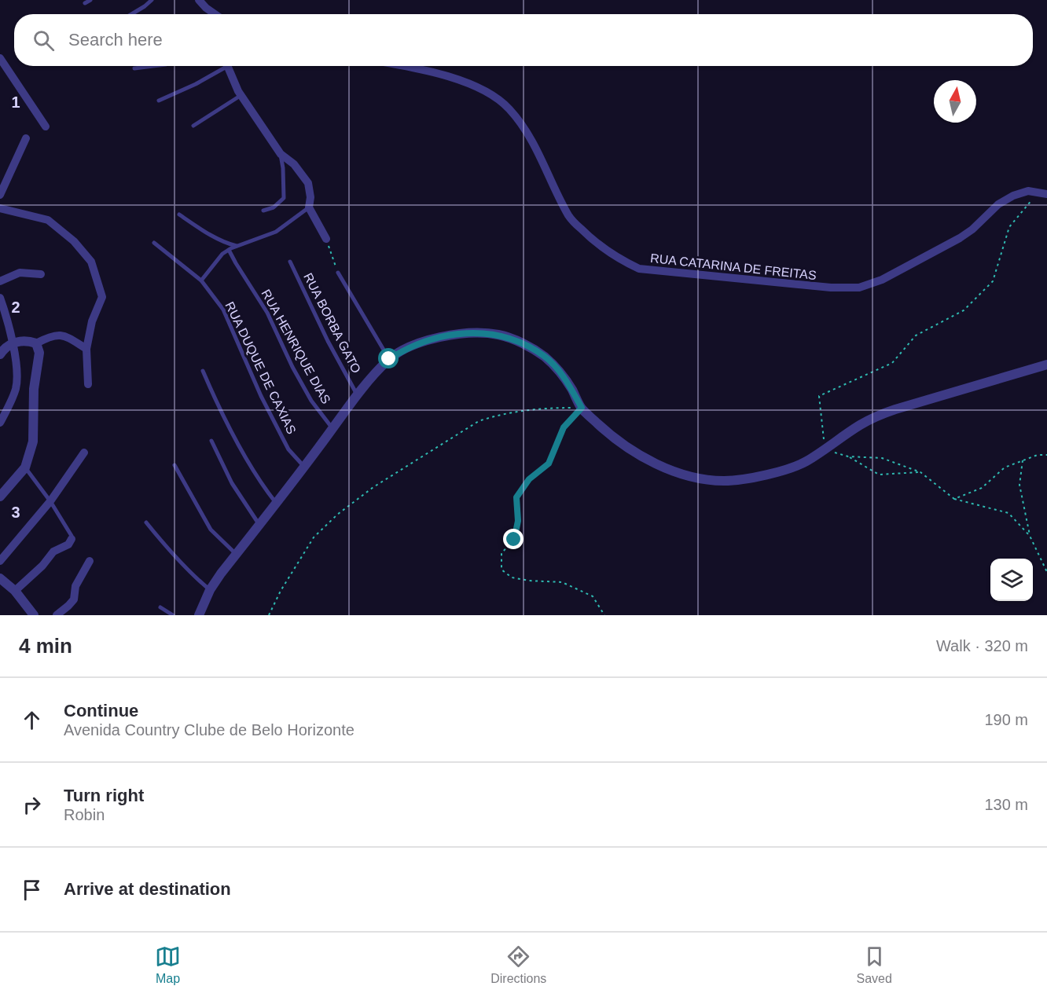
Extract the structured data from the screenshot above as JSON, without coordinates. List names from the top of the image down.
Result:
{
  "streets": {
    "street": ["RUA CATARINA DE FREITAS"],
    "lane": ["RUA BORBA GATO", "RUA HENRIQUE DIAS", "RUA DUQUE DE CAXIAS"]
  },
  "north": "top",
  "page": {
    "search": "Search here",
    "heading": ["4 min", "Walk · 320 m"],
    "list": [
      ["Continue", "Avenida Country Clube de Belo Horizonte", "190 m"],
      ["Turn right", "Robin", "130 m"],
      "Arrive at destination"
    ],
    "nav": ["Map", "Directions", "Saved"]
  },
  "grid": {
    "rows": ["1", "2", "3"]
  }
}
